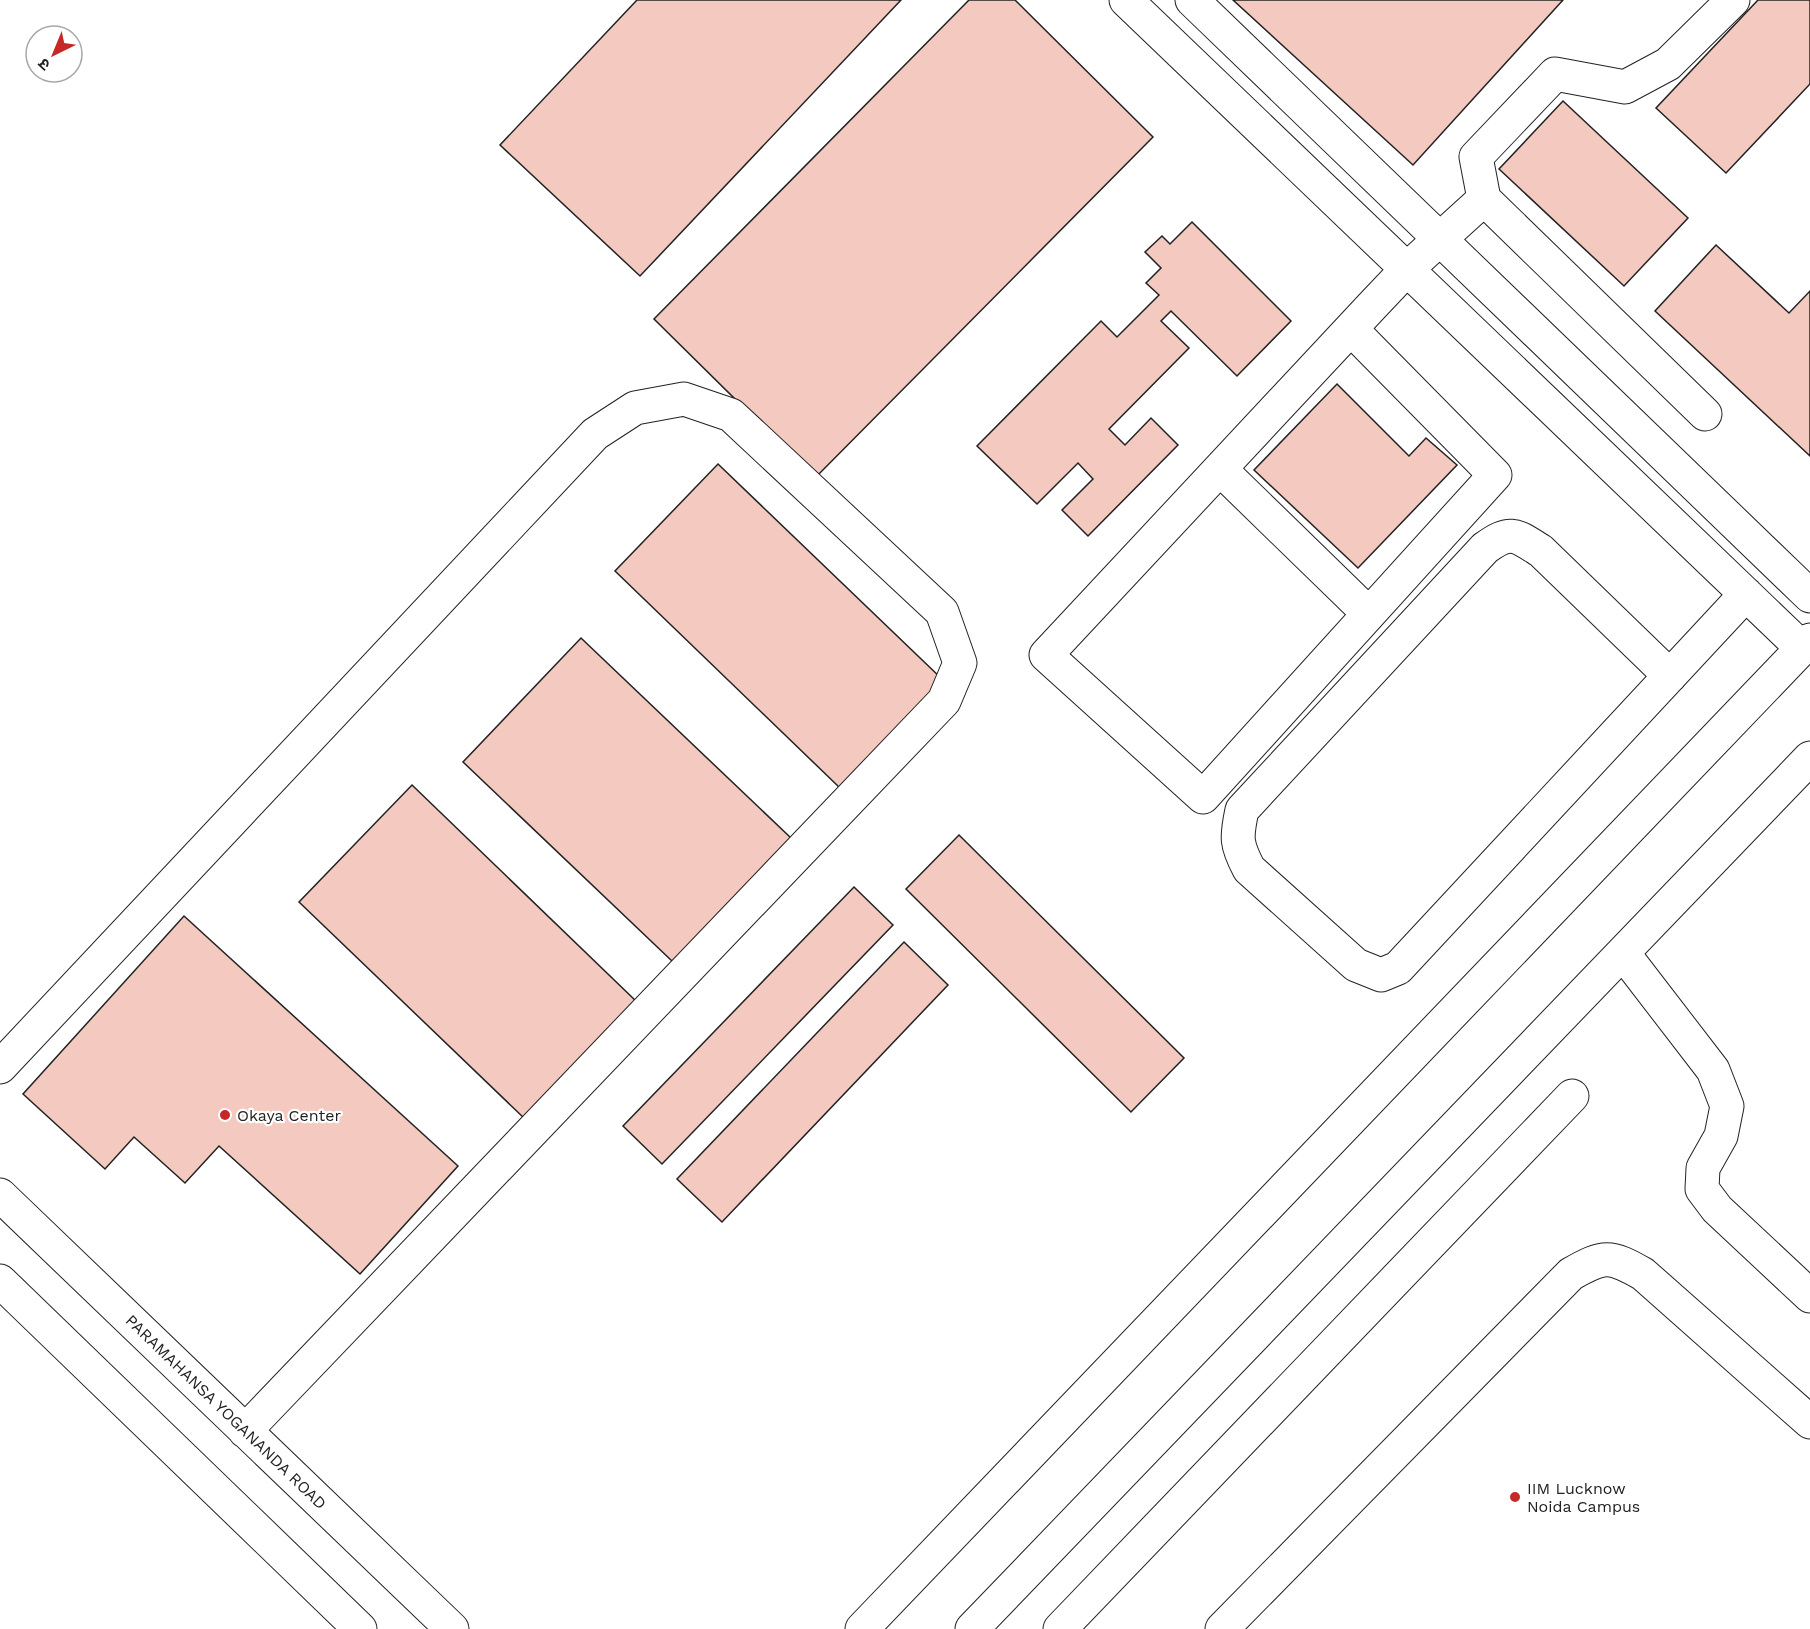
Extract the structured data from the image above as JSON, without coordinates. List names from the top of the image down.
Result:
{
  "streets": {
    "street": ["PARAMAHANSA YOGANANDA ROAD"]
  },
  "places": ["Okaya Center", "IIM Lucknow Noida Campus"],
  "north": "bottom left"
}
